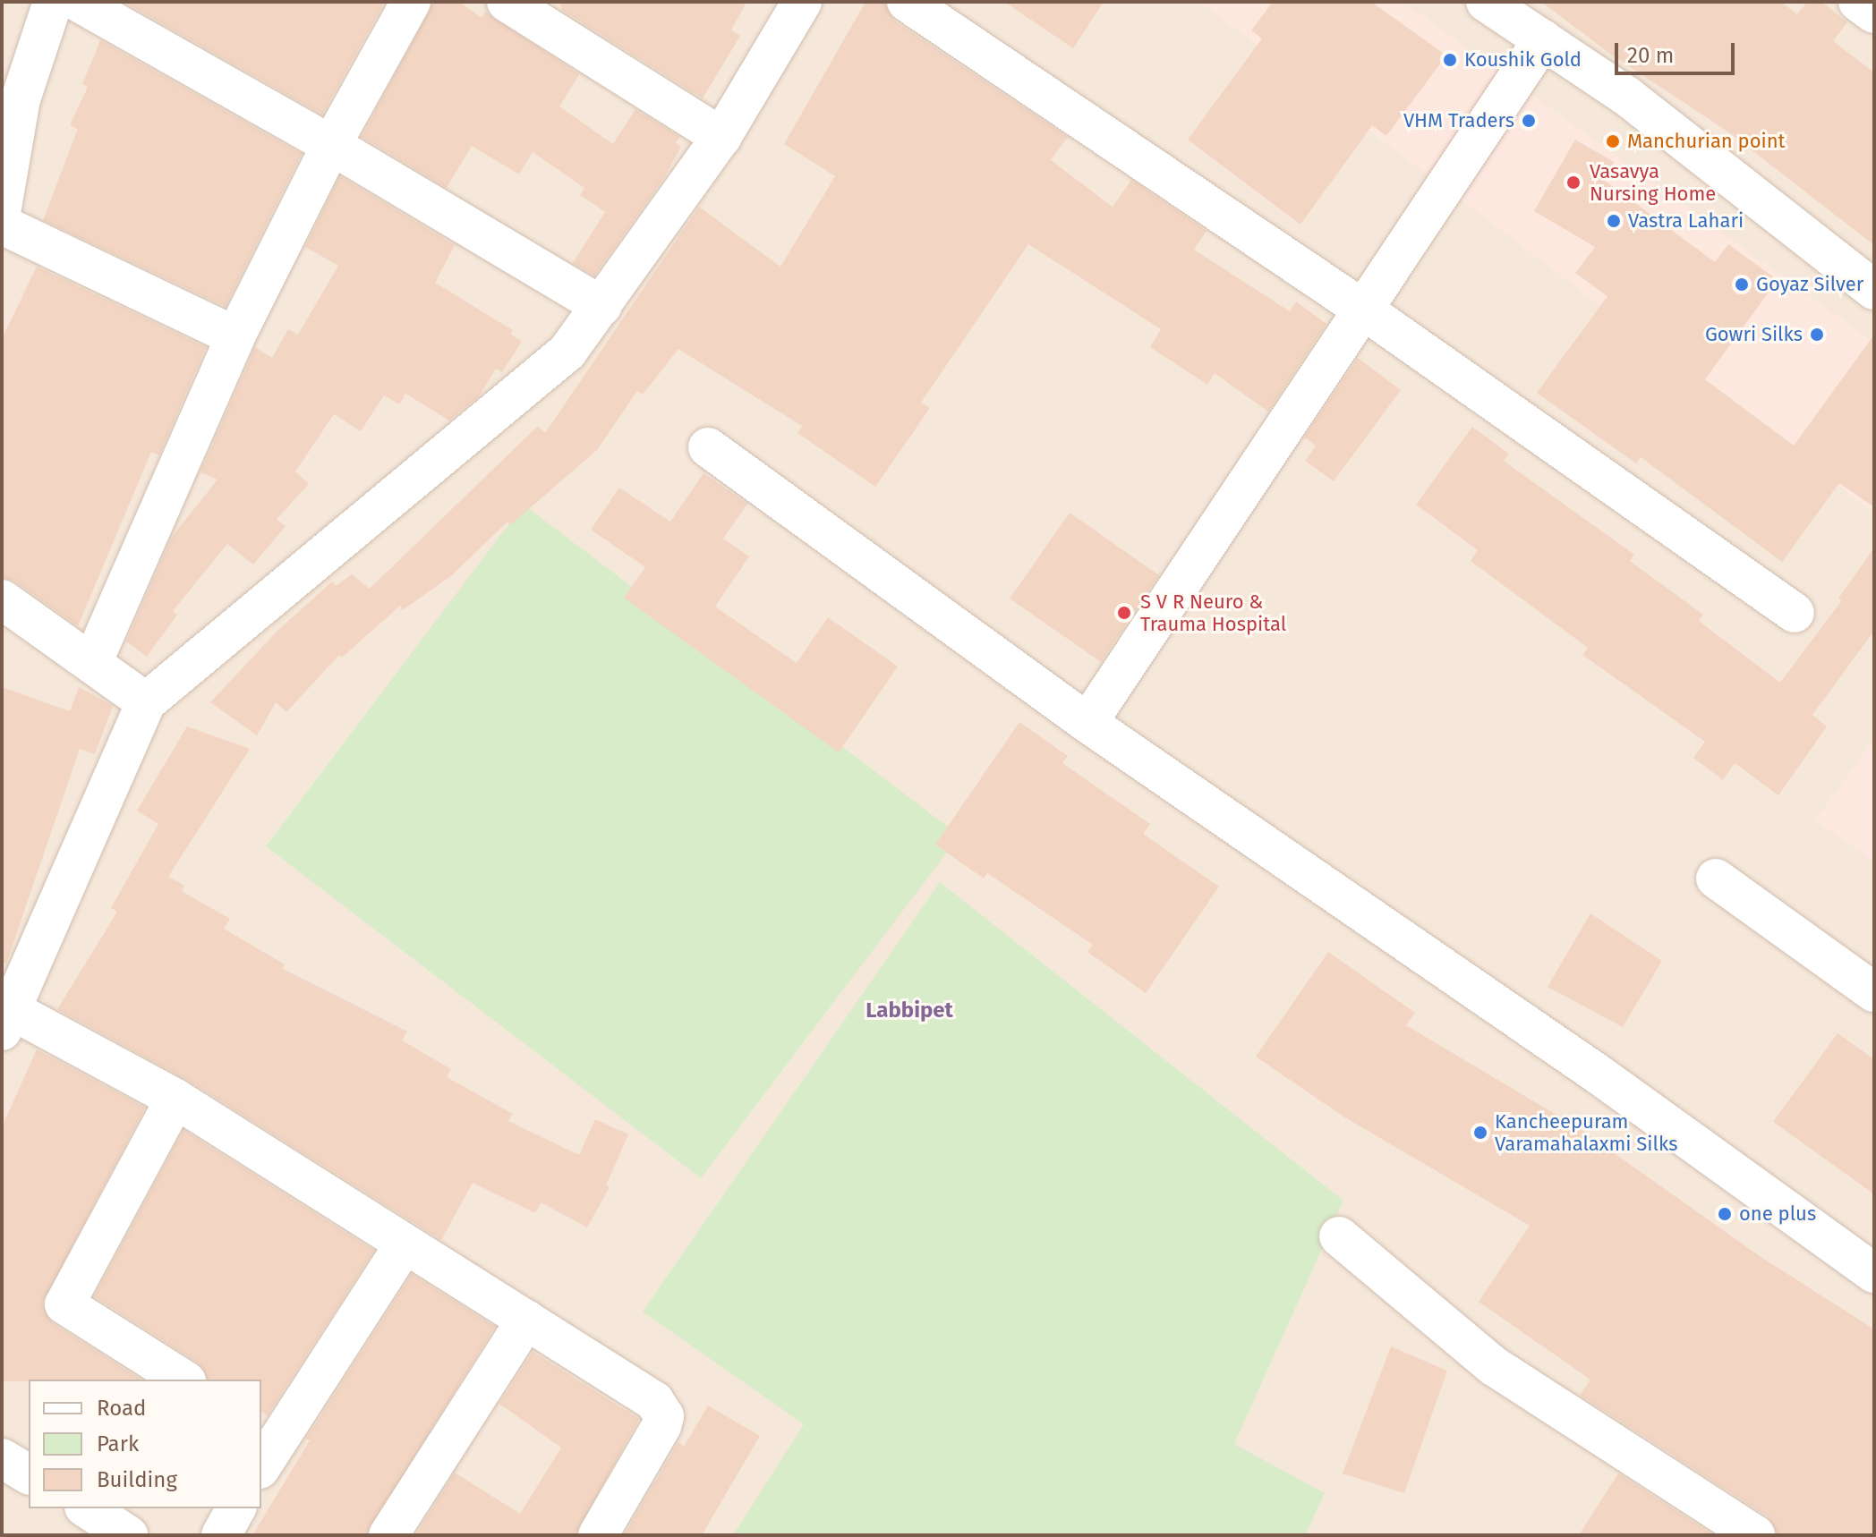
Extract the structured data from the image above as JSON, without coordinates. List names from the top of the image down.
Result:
{
  "districts": ["Labbipet"],
  "places": [
    "Koushik Gold",
    "VHM Traders",
    "Manchurian point",
    "Vasavya Nursing Home",
    "Vastra Lahari",
    "Goyaz Silver",
    "Gowri Silks",
    "S V R Neuro & Trauma Hospital",
    "Kancheepuram Varamahalaxmi Silks",
    "one plus"
  ],
  "legend": ["Road", "Park", "Building"],
  "scale_bar": "20 m"
}
